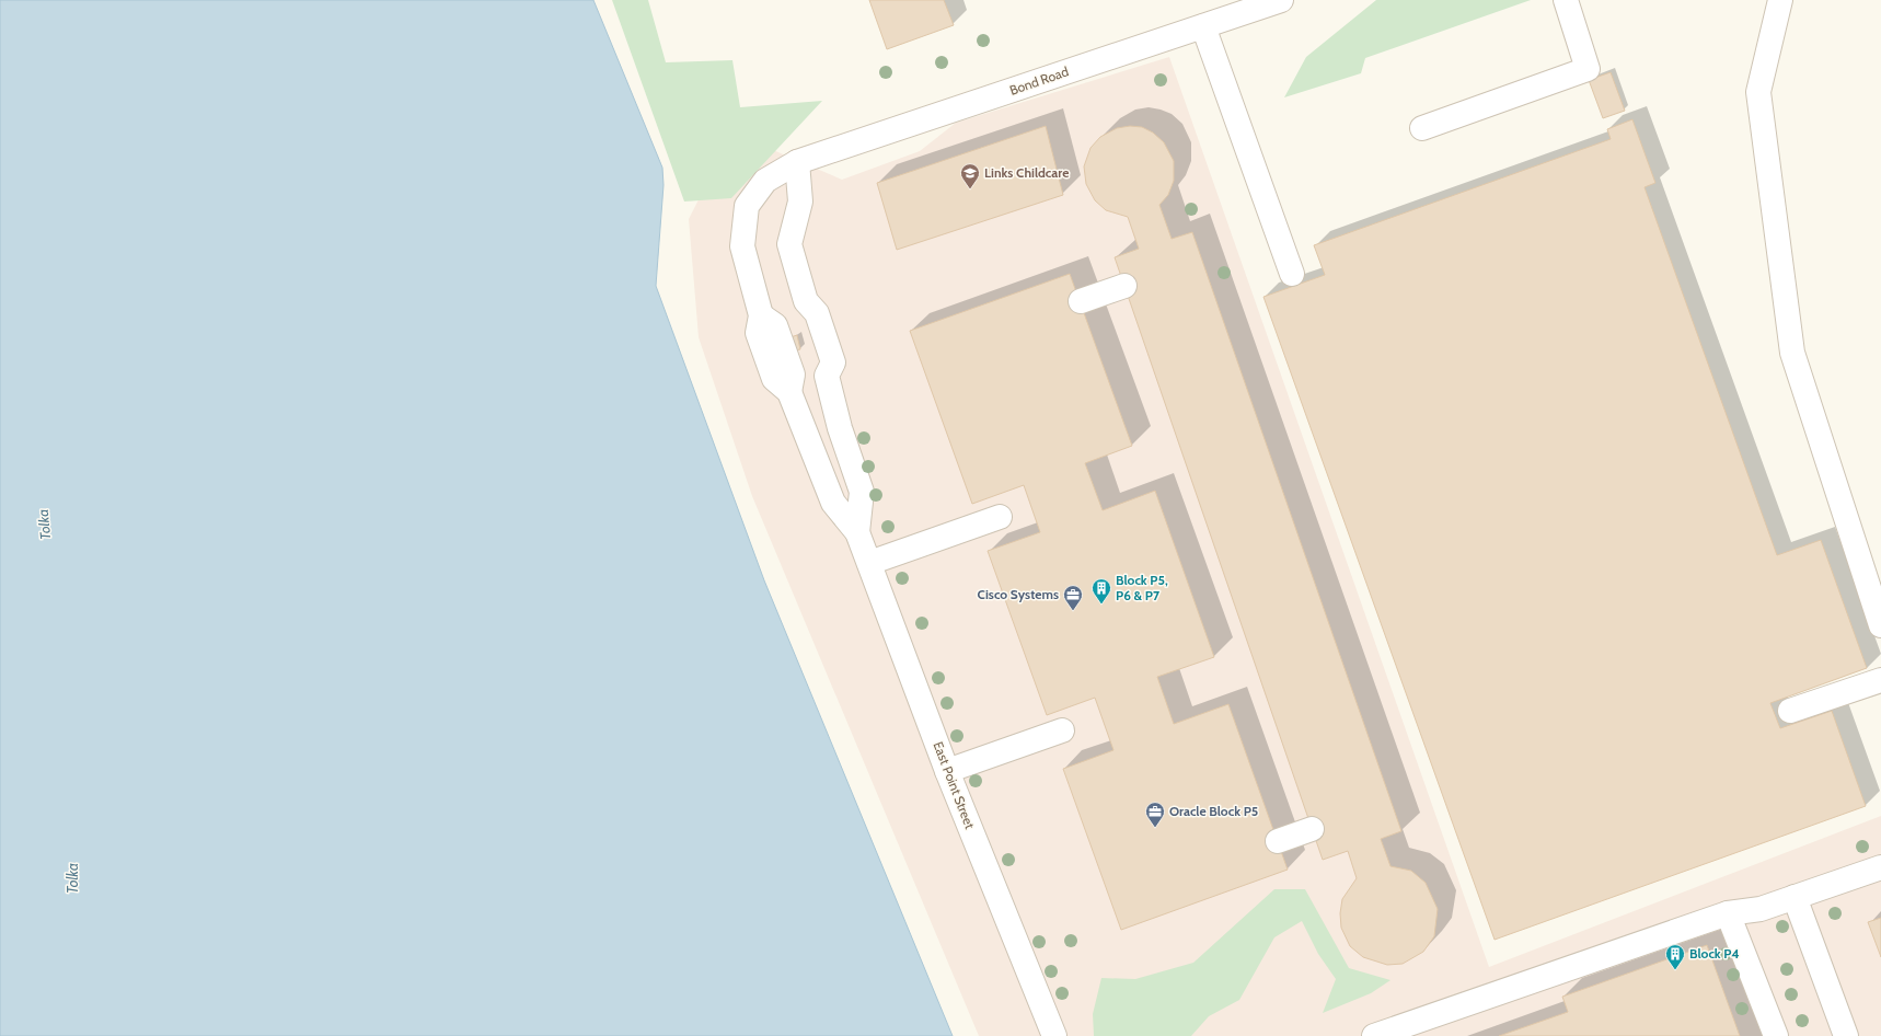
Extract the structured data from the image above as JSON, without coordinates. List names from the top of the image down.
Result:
{
  "streets": {
    "street": ["Bond Road", "East Point Street"]
  },
  "crossings": [
    ["Bond Road", "East Point Street"]
  ],
  "water": ["Tolka"],
  "places": {
    "school or university": ["Links Childcare"],
    "building": ["Block P5, P6 & P7", "Block P4"],
    "office": ["Cisco Systems", "Oracle Block P5"]
  }
}
